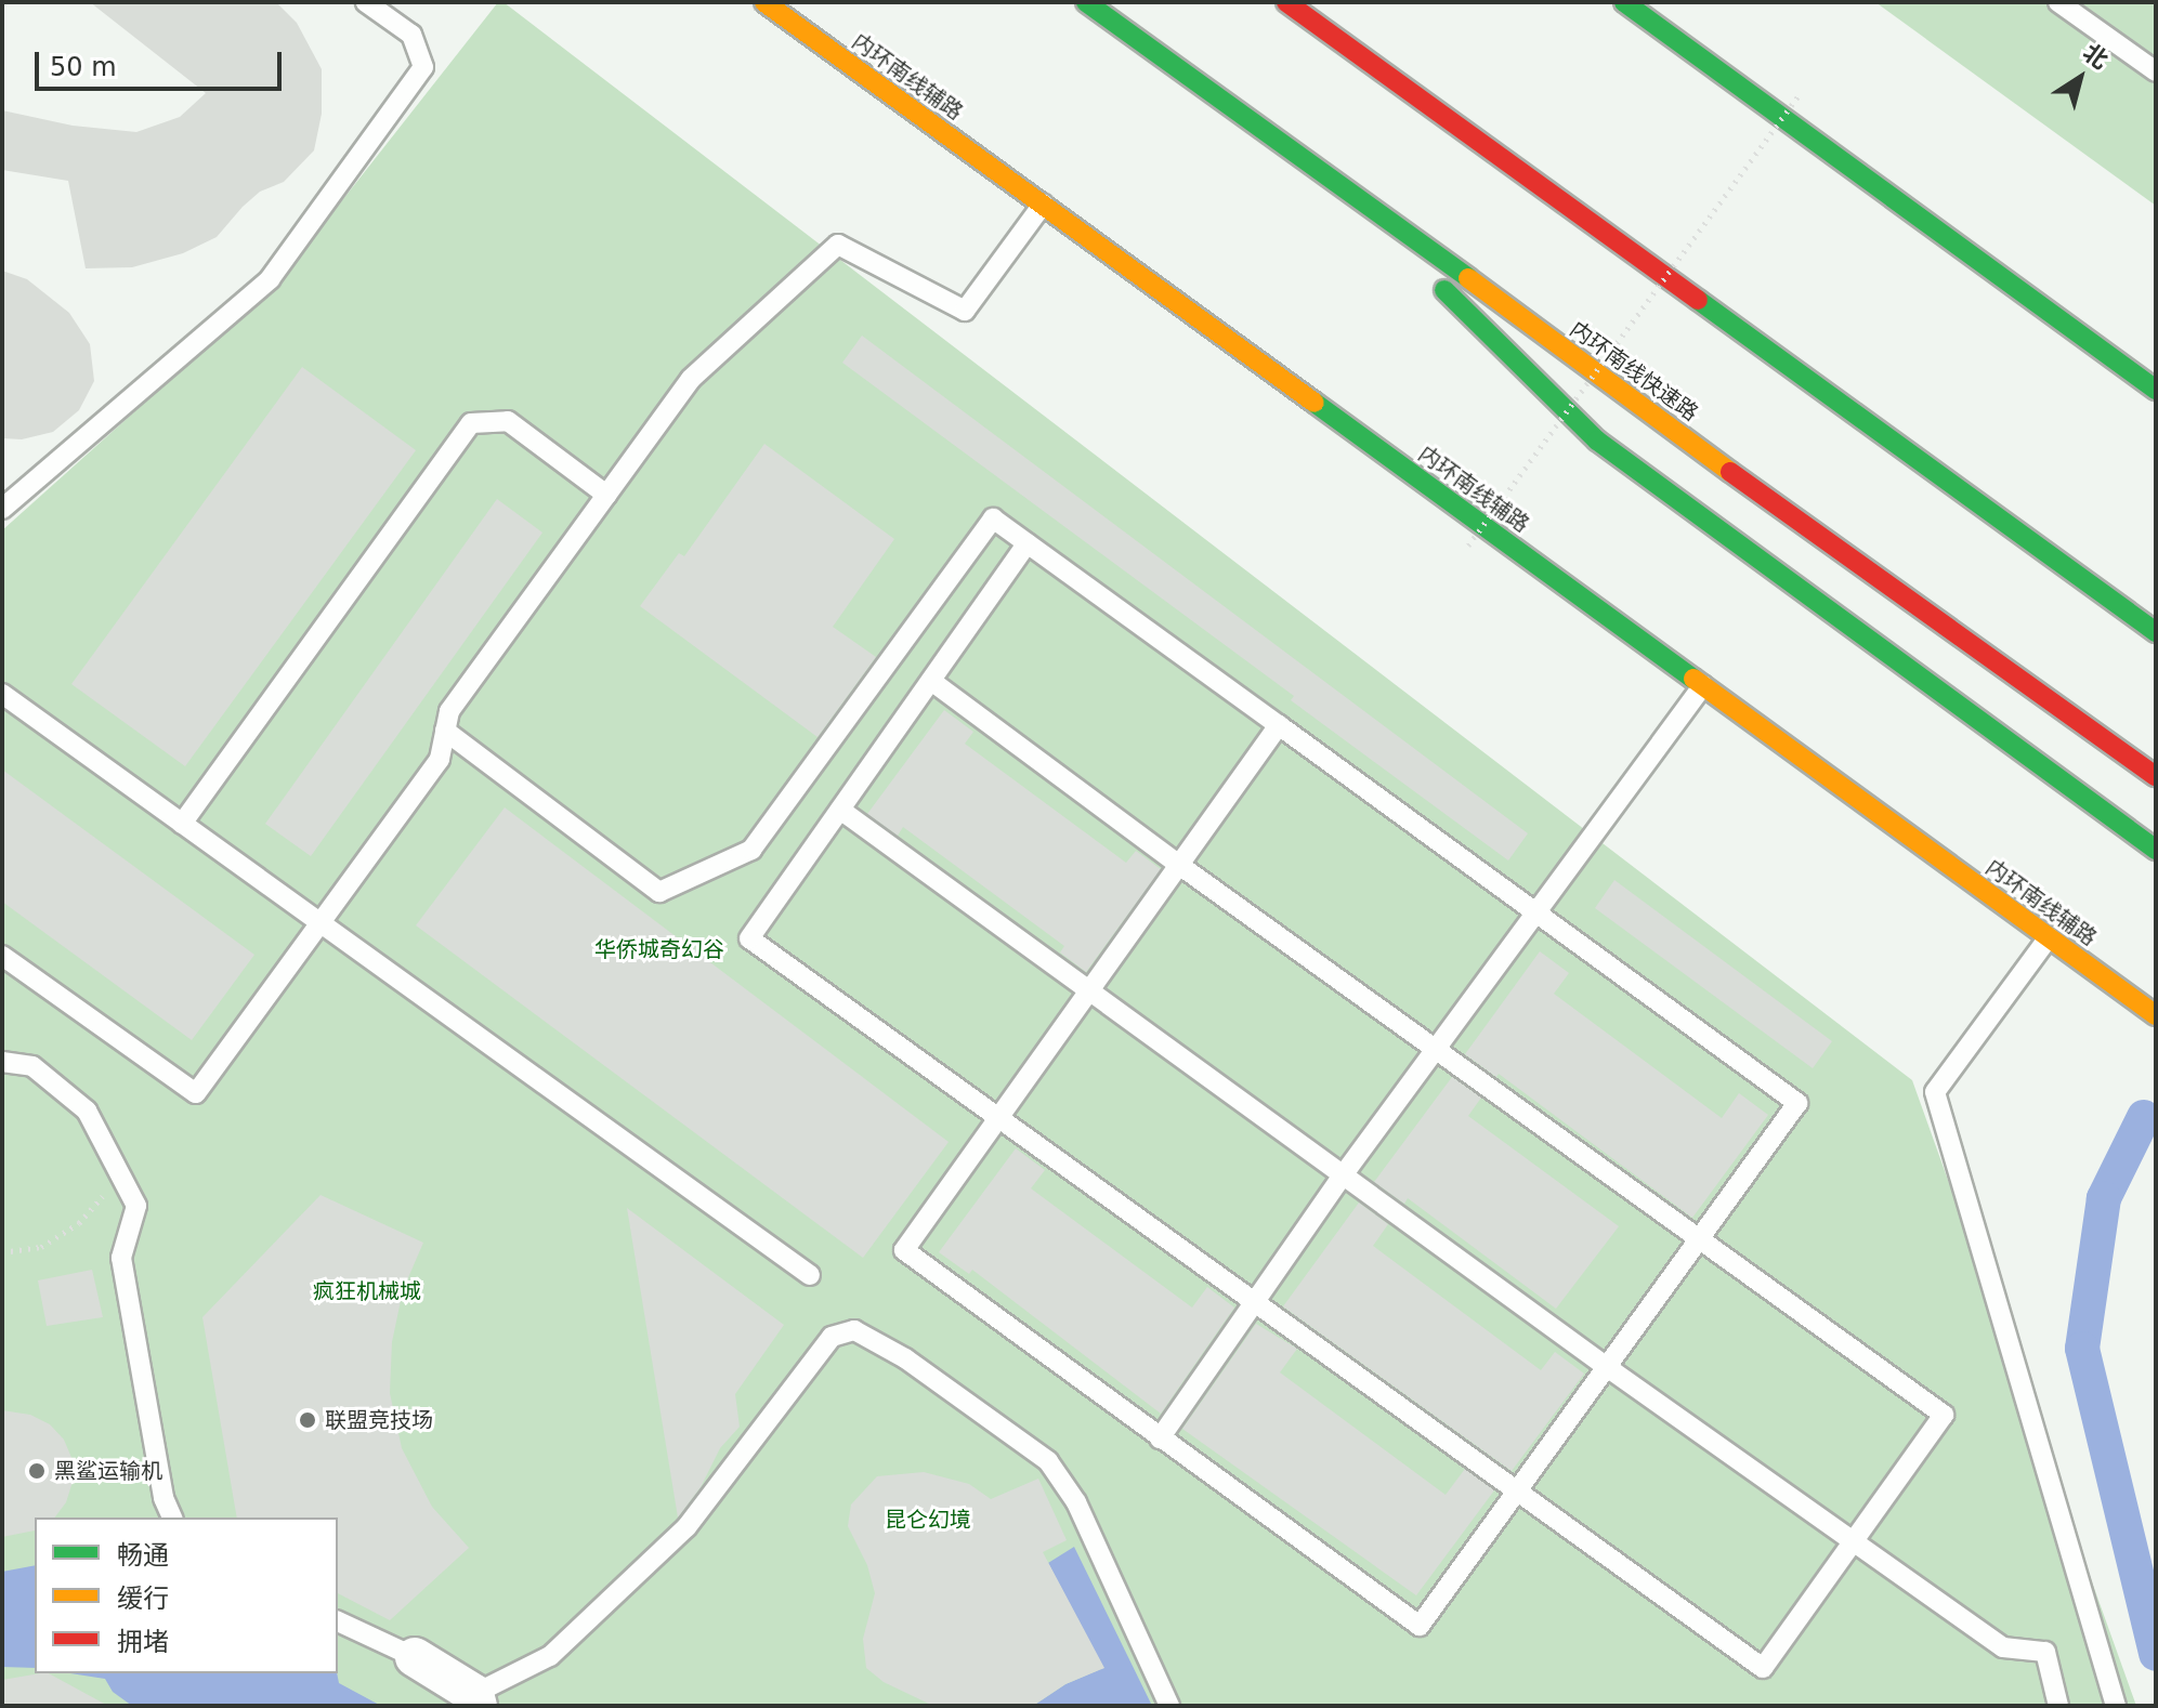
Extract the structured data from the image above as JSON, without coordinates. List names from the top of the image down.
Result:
{
  "streets": {
    "main road": ["内环南线辅路", "内环南线快速路"]
  },
  "parks": ["华侨城奇幻谷", "疯狂机械城", "昆仑幻境"],
  "places": ["联盟竞技场", "黑鲨运输机"],
  "legend": ["畅通", "缓行", "拥堵"],
  "scale_bar": "50 m",
  "north": "top right"
}
